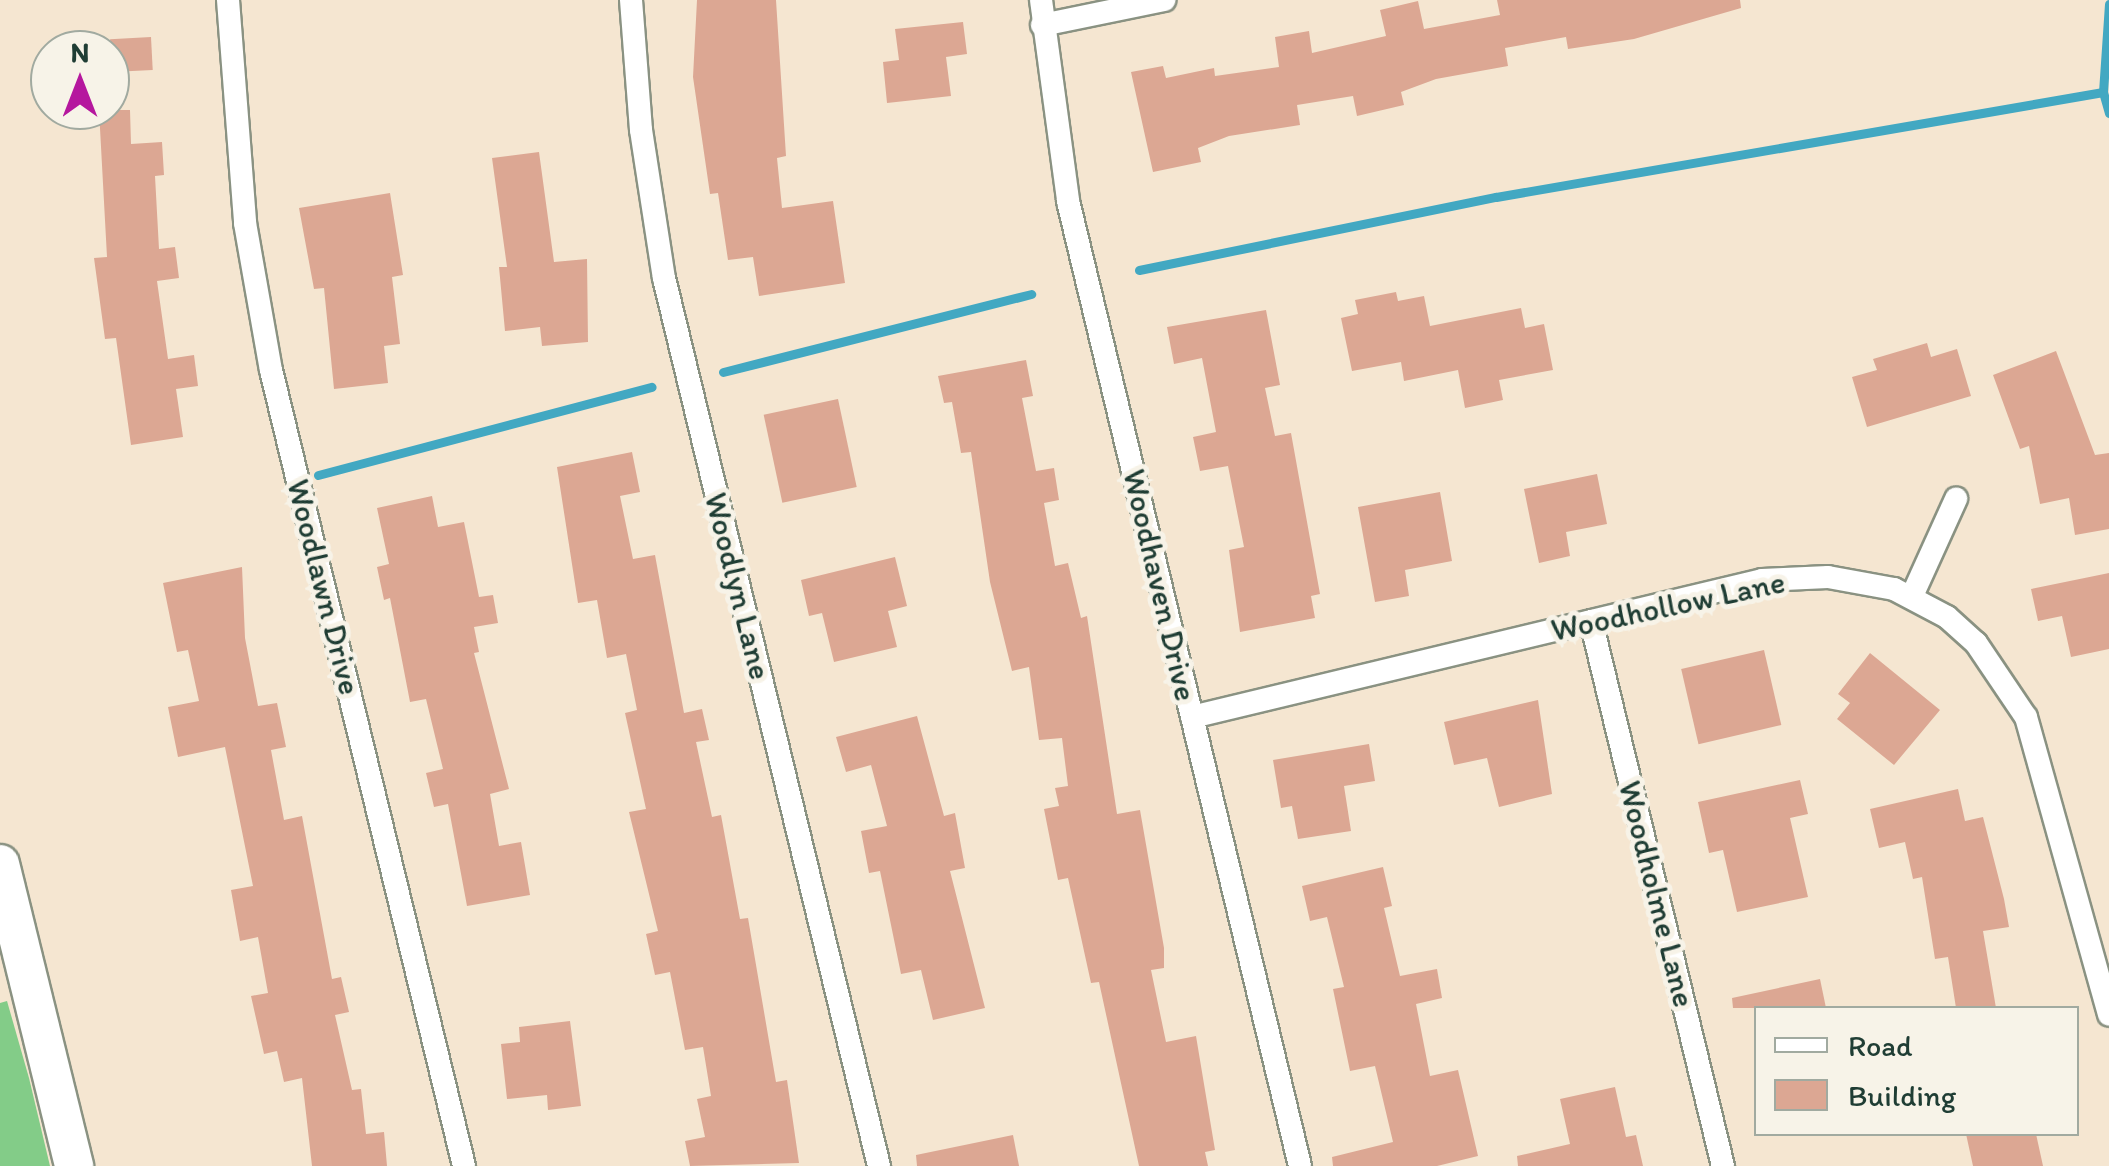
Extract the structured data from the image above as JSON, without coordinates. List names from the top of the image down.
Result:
{
  "streets": {
    "street": [
      "Woodhaven Drive",
      "Woodlyn Lane",
      "Woodlawn Drive",
      "Woodhollow Lane",
      "Woodholme Lane"
    ]
  },
  "crossings": [
    ["Woodhaven Drive", "Woodhollow Lane"],
    ["Woodhollow Lane", "Woodholme Lane"]
  ],
  "legend": ["Road", "Building"],
  "north": "top"
}
